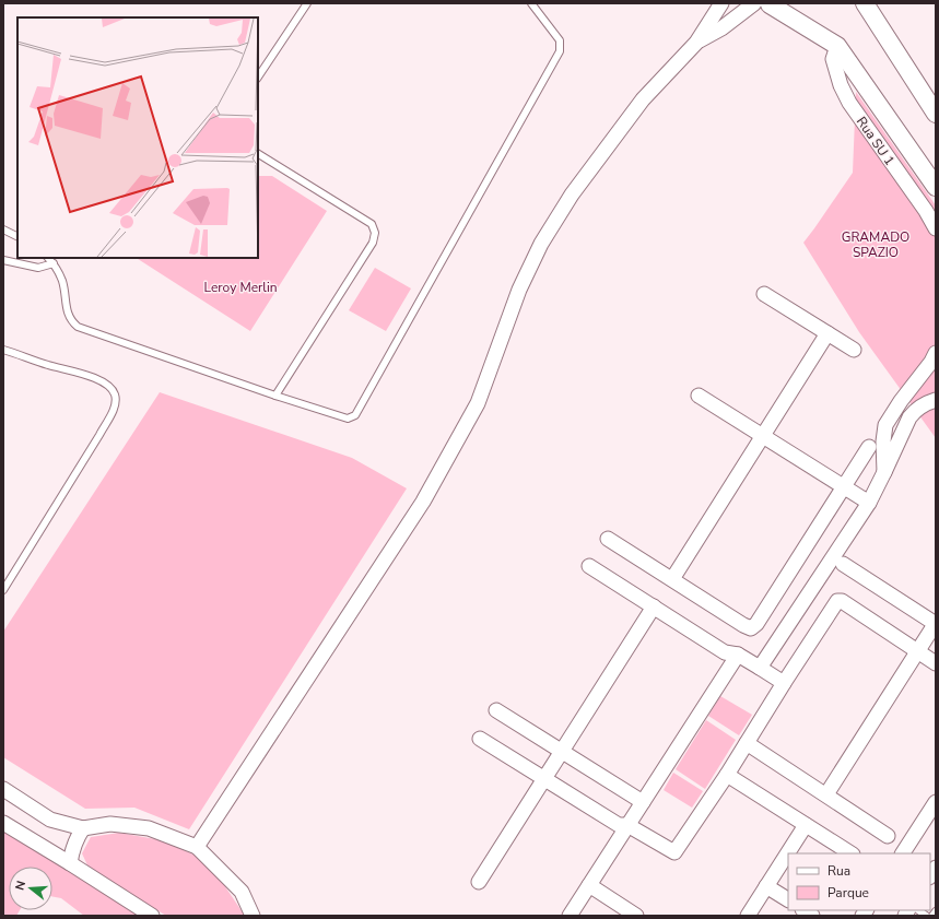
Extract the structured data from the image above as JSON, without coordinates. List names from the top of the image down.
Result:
{
  "streets": {
    "street": ["Rua SU 1"]
  },
  "parks": ["GRAMADO SPAZIO", "Leroy Merlin"],
  "legend": ["Rua", "Parque"],
  "north": "left"
}
